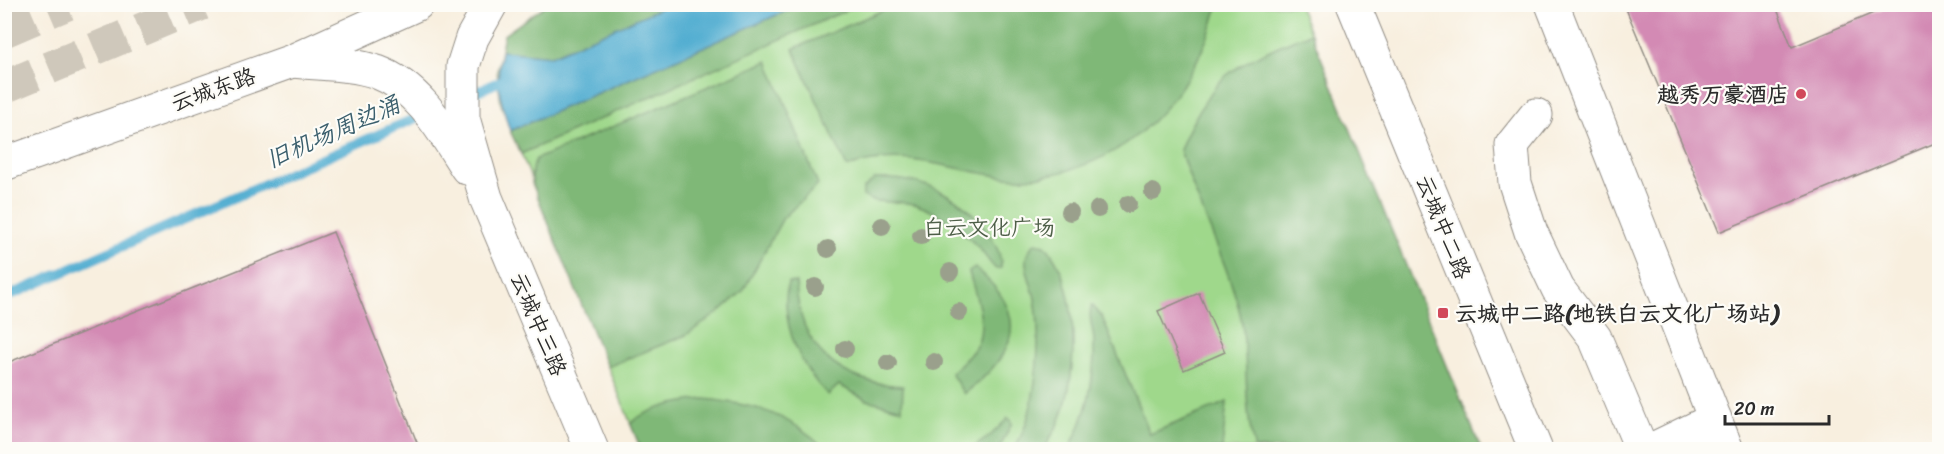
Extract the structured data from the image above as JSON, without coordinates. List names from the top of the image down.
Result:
{
  "streets": {
    "street": ["云城东路", "云城中二路", "云城中三路"]
  },
  "water": ["旧机场周边涌"],
  "parks": ["白云文化广场"],
  "places": {
    "other": ["越秀万豪酒店"],
    "transit": ["云城中二路(地铁白云文化广场站)"]
  },
  "scale_bar": "20 m"
}
